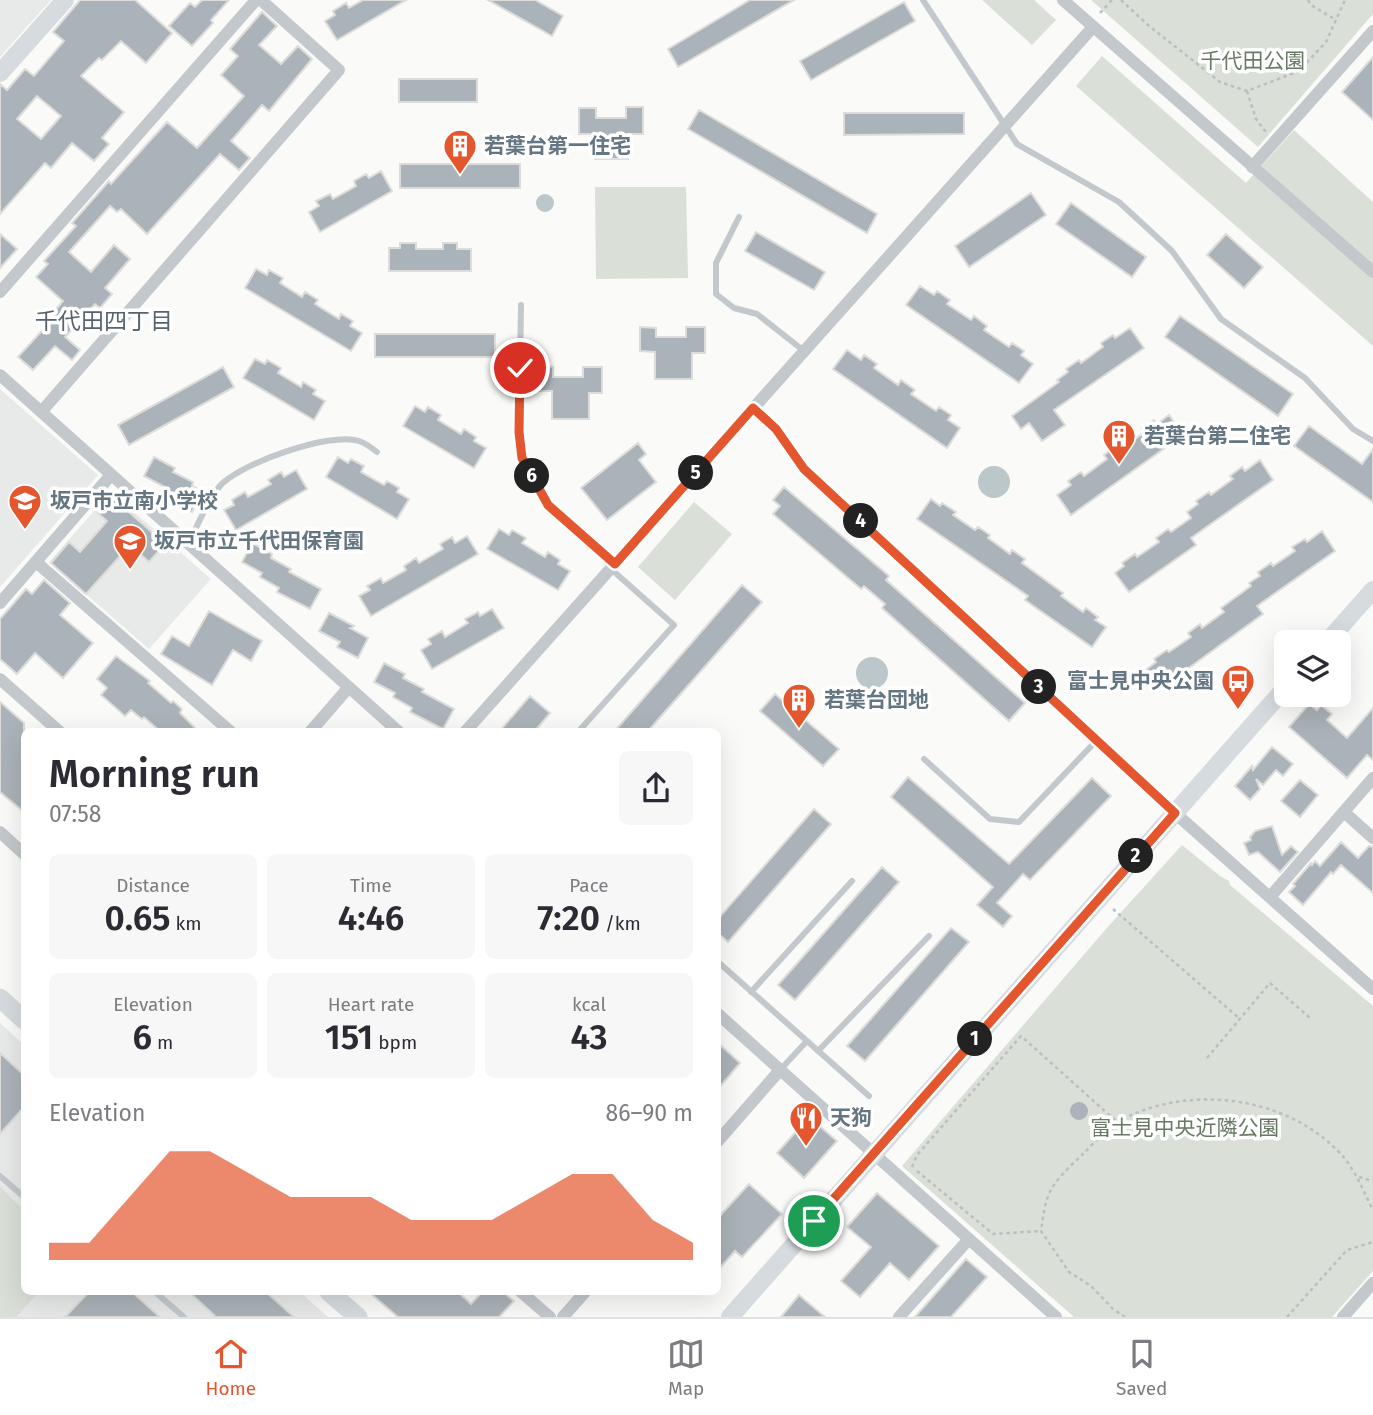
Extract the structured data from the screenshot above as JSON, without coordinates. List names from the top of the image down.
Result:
{
  "districts": ["千代田四丁目"],
  "parks": ["千代田公園", "富士見中央近隣公園"],
  "places": {
    "building": ["若葉台第一住宅", "若葉台第二住宅", "若葉台団地"],
    "school or university": ["坂戸市立南小学校", "坂戸市立千代田保育園"],
    "bus stop": ["富士見中央公園"],
    "restaurant": ["天狗"]
  },
  "page": {
    "pins": [
      "5",
      "6",
      "4",
      "3",
      "2",
      "1"
    ],
    "heading": ["Morning run", "07:58"],
    "stats": [
      ["Distance", "0.65 km"],
      ["Time", "4:46"],
      ["Pace", "7:20 /km"],
      ["Elevation", "6 m"],
      ["Heart rate", "151 bpm"],
      ["kcal", "43"]
    ],
    "chart": ["Elevation", "86–90 m"],
    "tabs": ["Home", "Map", "Saved"]
  }
}
